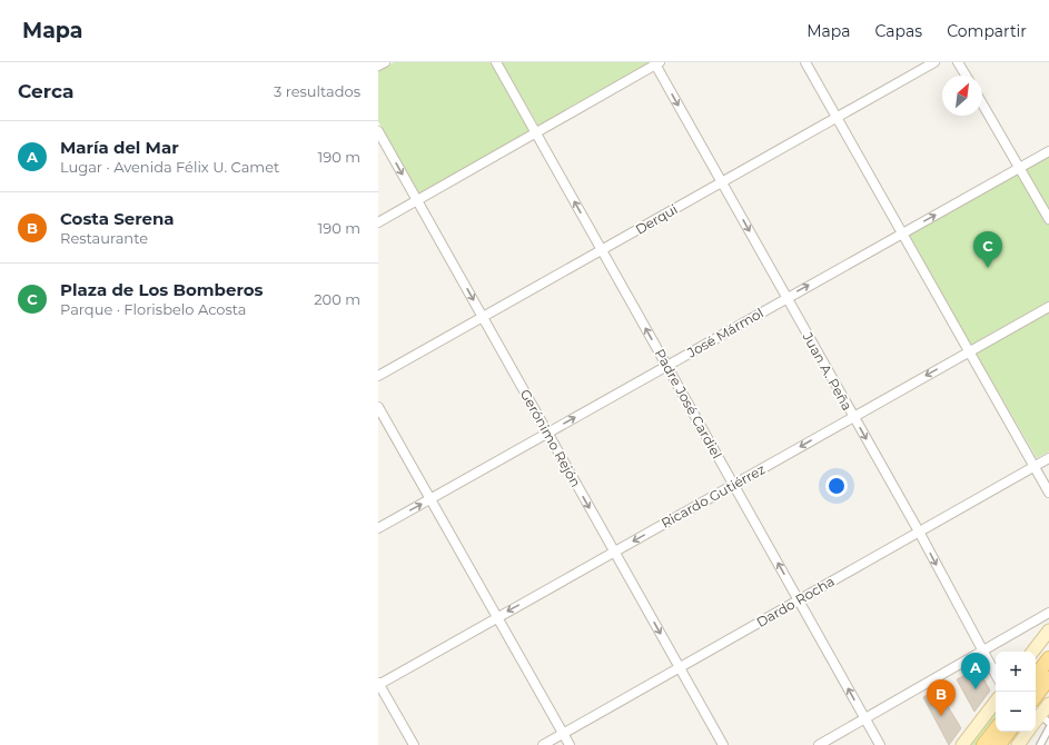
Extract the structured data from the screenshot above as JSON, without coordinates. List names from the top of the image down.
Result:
{
  "streets": {
    "street": [
      "Derqui",
      "José Mármol",
      "Juan A. Peña",
      "Padre José Cardiel",
      "Gerónimo Rejón",
      "Ricardo Gutiérrez",
      "Dardo Rocha"
    ]
  },
  "crossings": [
    ["Derqui", "Juan A. Peña"],
    ["Derqui", "Padre José Cardiel"],
    ["Derqui", "Gerónimo Rejón"],
    ["José Mármol", "Juan A. Peña"],
    ["José Mármol", "Padre José Cardiel"],
    ["José Mármol", "Gerónimo Rejón"],
    ["Juan A. Peña", "Ricardo Gutiérrez"],
    ["Juan A. Peña", "Dardo Rocha"],
    ["Padre José Cardiel", "Ricardo Gutiérrez"],
    ["Padre José Cardiel", "Dardo Rocha"],
    ["Gerónimo Rejón", "Ricardo Gutiérrez"],
    ["Gerónimo Rejón", "Dardo Rocha"]
  ],
  "one_way": [
    "José Mármol",
    "Juan A. Peña",
    "Padre José Cardiel",
    "Gerónimo Rejón",
    "Ricardo Gutiérrez"
  ],
  "north": "top right",
  "page": {
    "header": "Mapa",
    "nav": ["Mapa", "Capas", "Compartir"],
    "heading": ["Cerca", "3 resultados"],
    "list": [
      {
        "mark": "A",
        "name": "María del Mar",
        "note": "Lugar · Avenida Félix U. Camet",
        "value": "190 m"
      },
      {
        "mark": "B",
        "name": "Costa Serena",
        "note": "Restaurante",
        "value": "190 m"
      },
      {
        "mark": "C",
        "name": "Plaza de Los Bomberos",
        "note": "Parque · Florisbelo Acosta",
        "value": "200 m"
      }
    ],
    "pins": ["C", "A", "B"],
    "map_buttons": ["+", "−"]
  }
}
